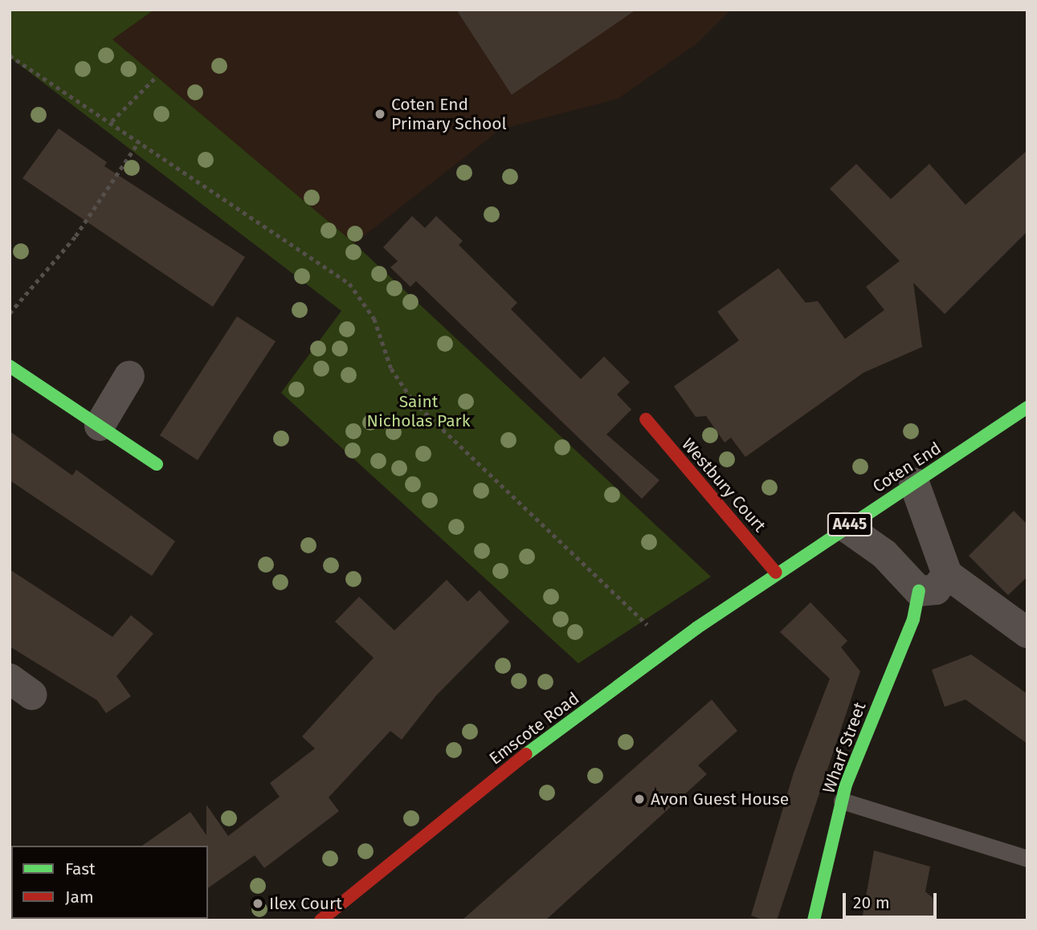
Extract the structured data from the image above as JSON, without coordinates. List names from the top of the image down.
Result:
{
  "streets": {
    "main road": [
      "Coten End",
      "Westbury Court",
      "A445",
      "Emscote Road",
      "Wharf Street"
    ]
  },
  "crossings": [
    ["Coten End", "Westbury Court"],
    ["Coten End", "Emscote Road"],
    ["Westbury Court", "Emscote Road"]
  ],
  "parks": ["Saint Nicholas Park"],
  "places": ["Coten End Primary School", "Avon Guest House", "Ilex Court"],
  "legend": ["Fast", "Jam"],
  "scale_bar": "20 m"
}
